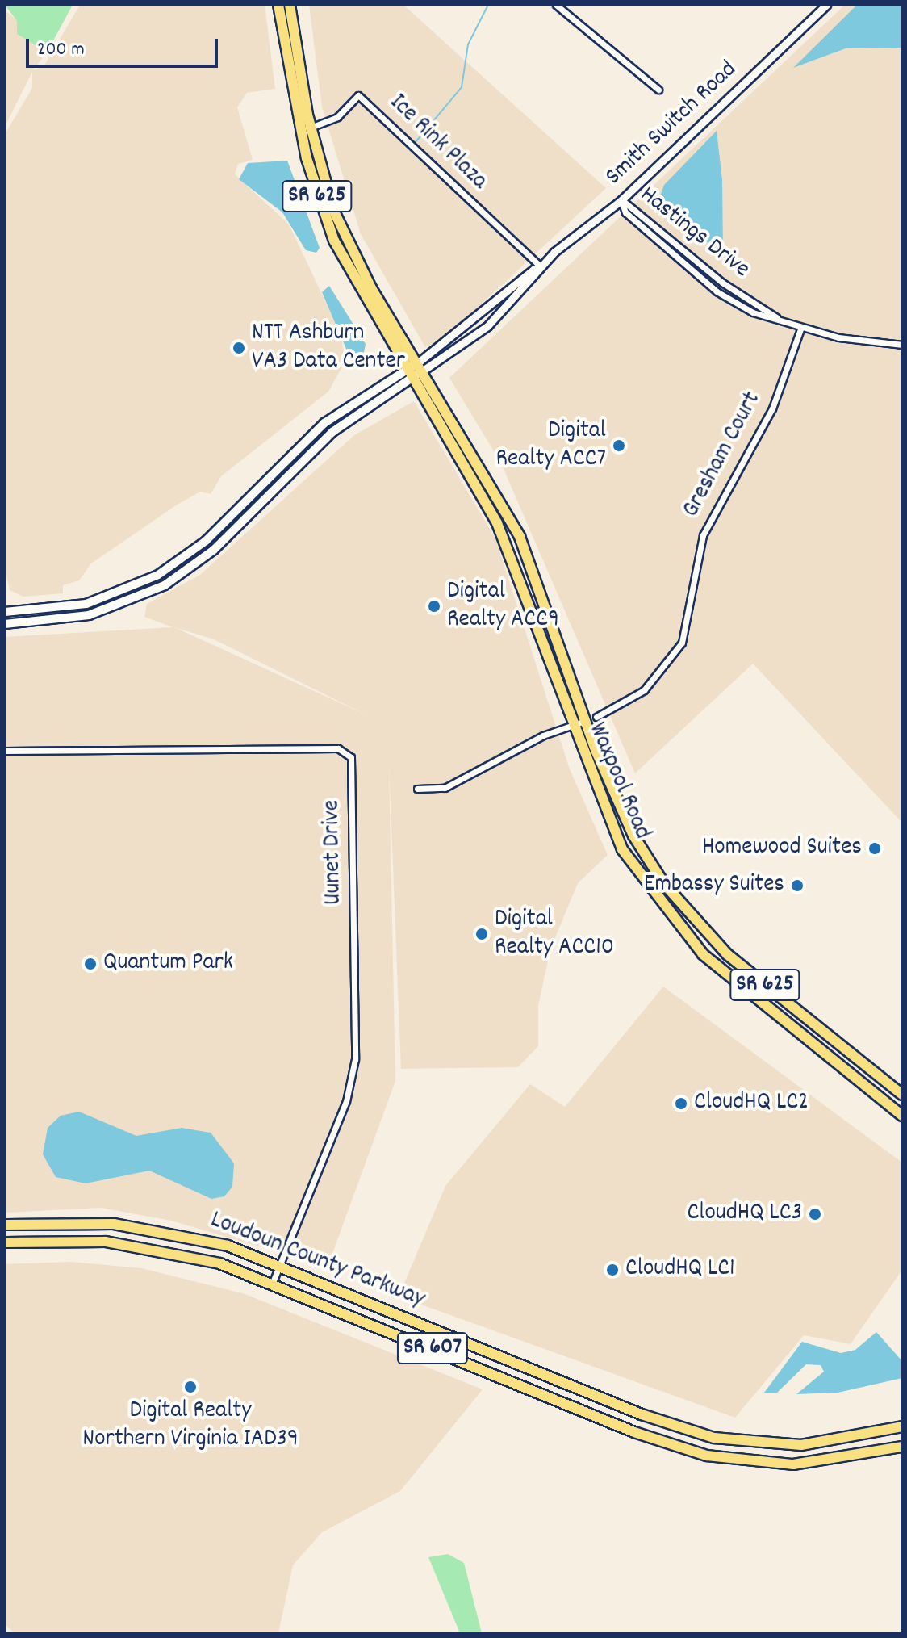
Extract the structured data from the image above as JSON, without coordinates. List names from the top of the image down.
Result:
{
  "streets": {
    "main road": [
      "SR 625",
      "Waxpool Road",
      "Loudoun County Parkway",
      "SR 607"
    ],
    "street": [
      "Smith Switch Road",
      "Ice Rink Plaza",
      "Hastings Drive",
      "Gresham Court",
      "Uunet Drive"
    ]
  },
  "crossings": [
    ["Smith Switch Road", "Ice Rink Plaza"],
    ["Smith Switch Road", "SR 625"],
    ["Smith Switch Road", "Hastings Drive"],
    ["Smith Switch Road", "Waxpool Road"],
    ["Ice Rink Plaza", "SR 625"],
    ["SR 625", "Waxpool Road"],
    ["Hastings Drive", "Gresham Court"],
    ["Uunet Drive", "Loudoun County Parkway"]
  ],
  "places": [
    "NTT Ashburn VA3 Data Center",
    "Digital Realty ACC7",
    "Digital Realty ACC9",
    "Homewood Suites",
    "Embassy Suites",
    "Digital Realty ACC10",
    "Quantum Park",
    "CloudHQ LC2",
    "CloudHQ LC3",
    "CloudHQ LC1",
    "Digital Realty Northern Virginia IAD39"
  ],
  "scale_bar": "200 m"
}
